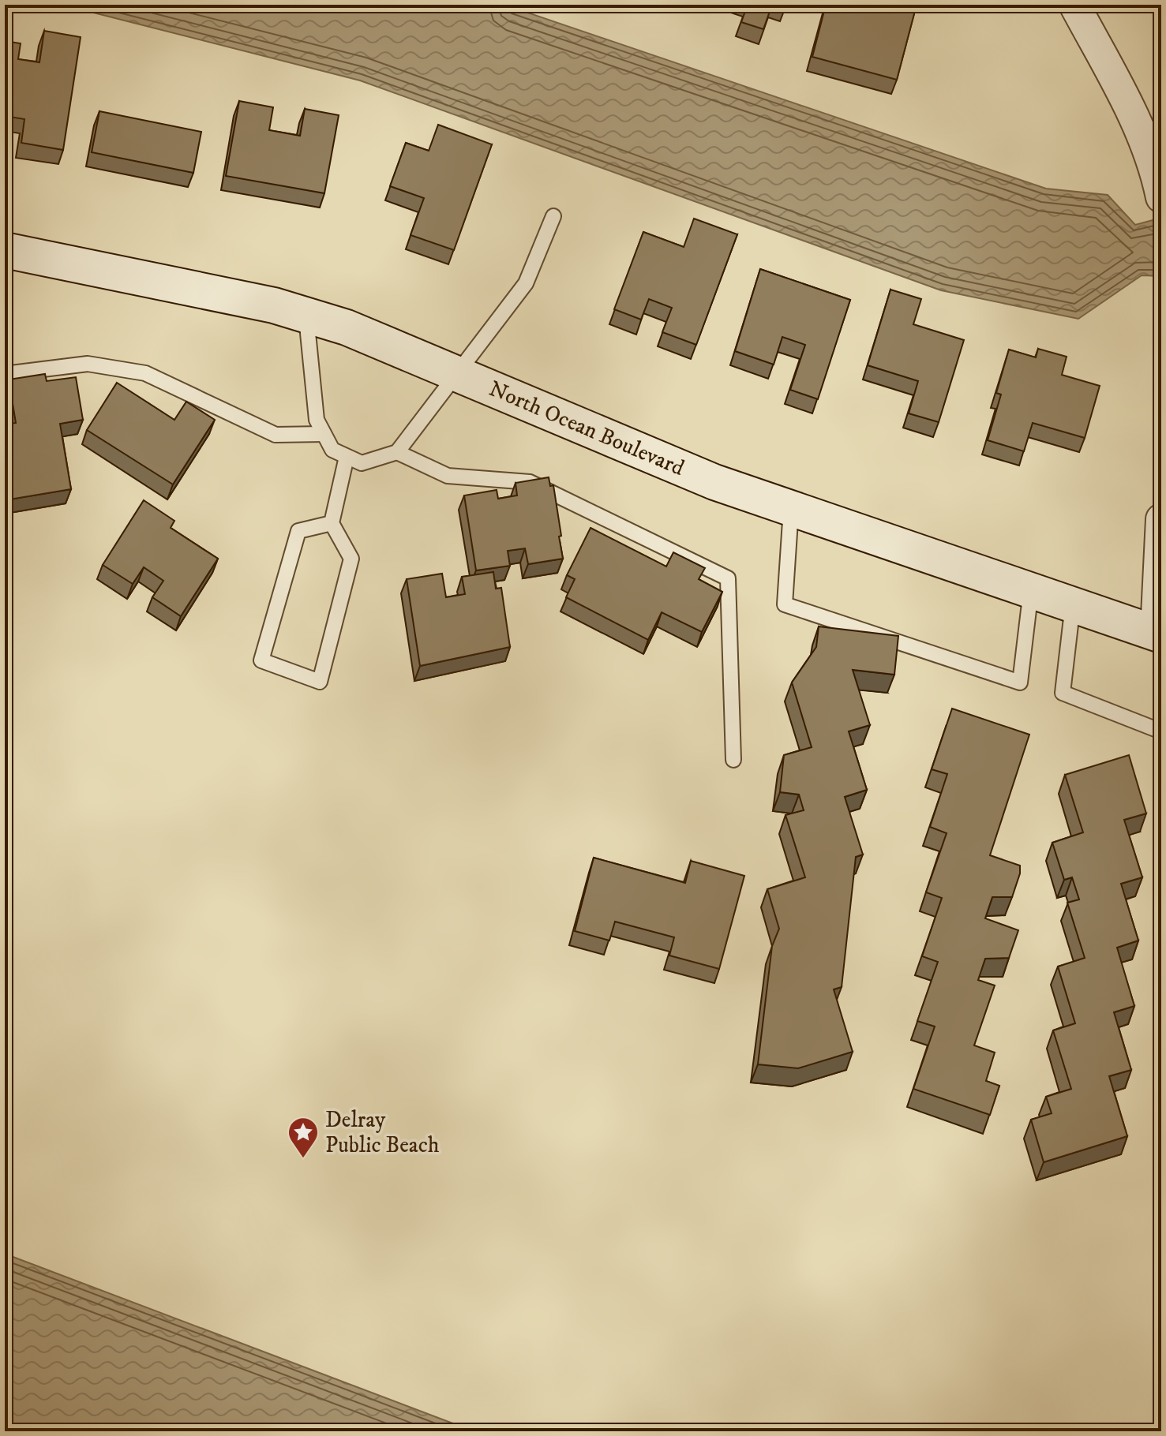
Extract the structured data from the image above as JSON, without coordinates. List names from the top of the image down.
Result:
{
  "streets": {
    "main road": ["North Ocean Boulevard"]
  },
  "places": {
    "place": ["Delray Public Beach"]
  }
}
